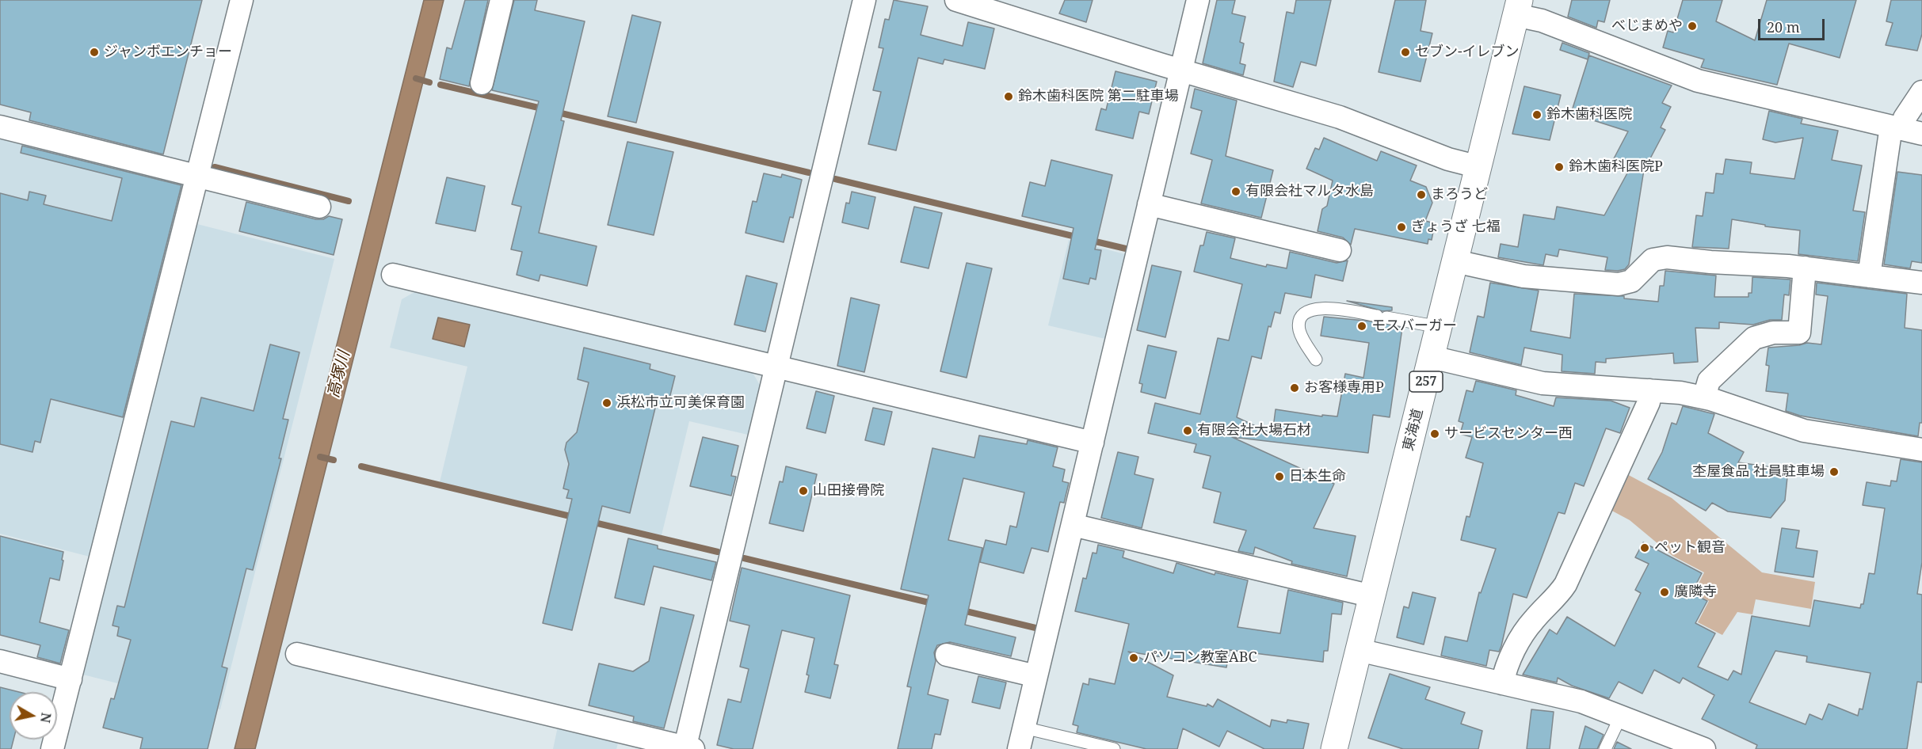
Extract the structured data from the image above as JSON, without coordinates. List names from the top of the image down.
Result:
{
  "streets": {
    "highway": ["257", "東海道"]
  },
  "water": ["高塚川"],
  "places": [
    "べじまめや",
    "ジャンボエンチョー",
    "セブン-イレブン",
    "鈴木歯科医院 第二駐車場",
    "鈴木歯科医院",
    "鈴木歯科医院P",
    "有限会社マルタ水島",
    "まろうど",
    "ぎょうざ 七福",
    "モスバーガー",
    "お客様専用P",
    "浜松市立可美保育園",
    "有限会社大場石材",
    "サービスセンター西",
    "杢屋食品 社員駐車場",
    "日本生命",
    "山田接骨院",
    "ペット観音",
    "廣隣寺",
    "パソコン教室ABC"
  ],
  "scale_bar": "20 m",
  "north": "right"
}
